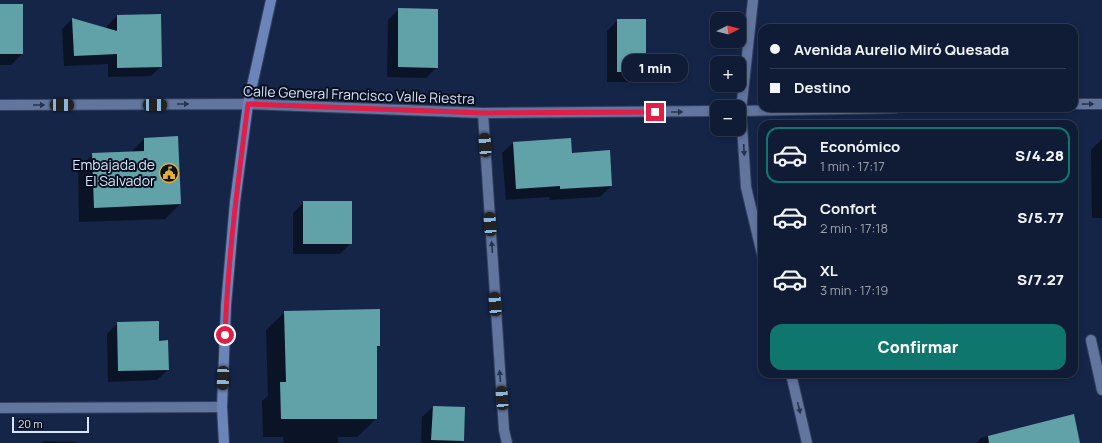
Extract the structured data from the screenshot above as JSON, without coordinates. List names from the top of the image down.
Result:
{
  "streets": {
    "street": ["Calle General Francisco Valle Riestra"]
  },
  "one_way": ["Calle General Francisco Valle Riestra"],
  "places": {
    "public building": ["Embajada de El Salvador"]
  },
  "scale_bar": "20 m",
  "north": "right",
  "page": {
    "map_buttons": ["+", "−"],
    "banner": ["Avenida Aurelio Miró Quesada", "Destino"],
    "bubble": "1 min",
    "list": [
      {
        "name": "Económico",
        "note": "1 min · 17:17",
        "value": "S/4.28"
      },
      {
        "name": "Confort",
        "note": "2 min · 17:18",
        "value": "S/5.77"
      },
      {
        "name": "XL",
        "note": "3 min · 17:19",
        "value": "S/7.27"
      }
    ],
    "buttons": "Confirmar",
    "scale": "20 m"
  }
}
